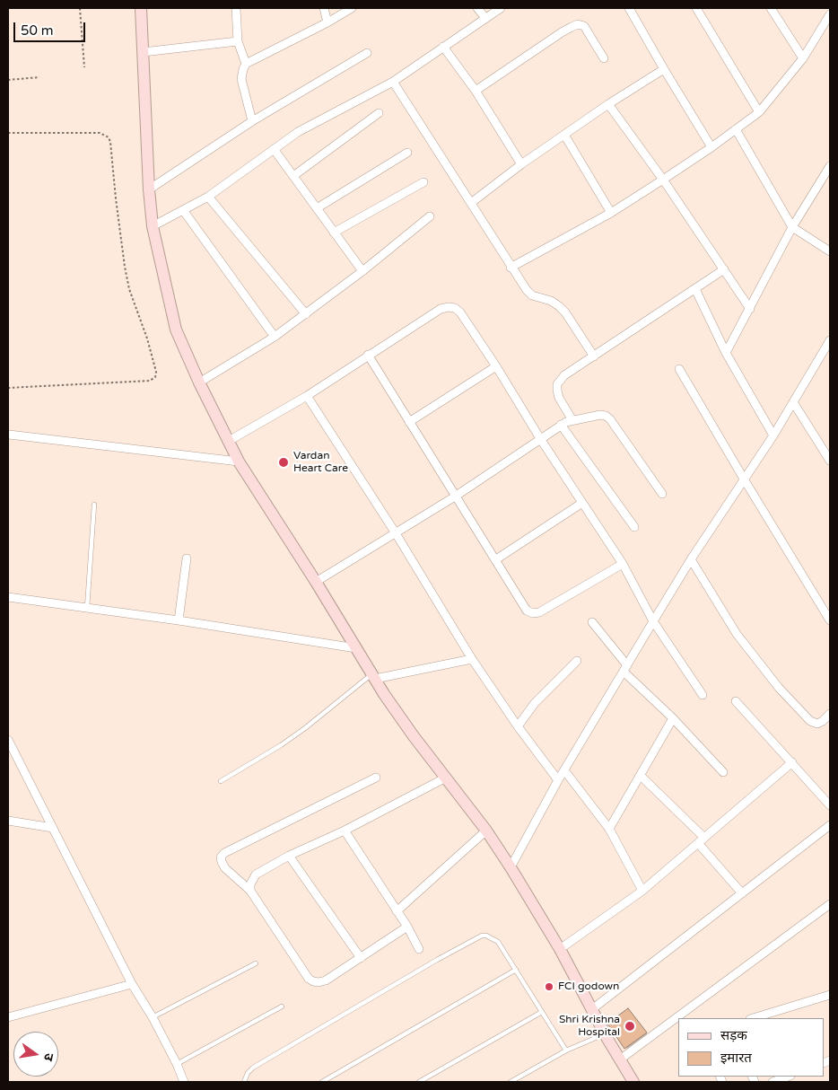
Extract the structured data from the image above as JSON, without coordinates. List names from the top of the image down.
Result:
{
  "places": ["Vardan Heart Care", "FCI godown", "Shri Krishna Hospital"],
  "legend": ["सड़क", "इमारत"],
  "scale_bar": "50 m",
  "north": "right"
}
